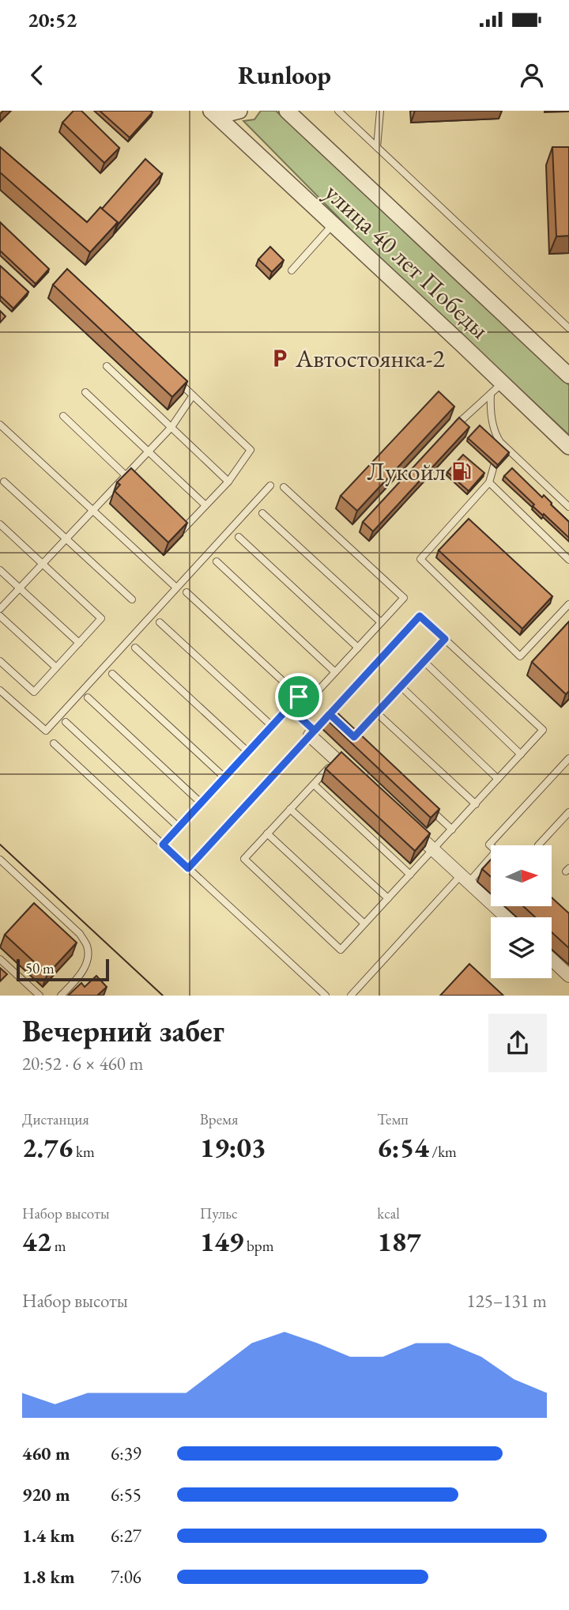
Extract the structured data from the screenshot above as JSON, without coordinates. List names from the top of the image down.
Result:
{
  "streets": {
    "street": ["улица 40 лет Победы"]
  },
  "places": {
    "parking": ["Автостоянка-2"],
    "fuel station": ["Лукойл"]
  },
  "scale_bar": "50 m",
  "north": "right",
  "page": {
    "status": "20:52",
    "header": "Runloop",
    "scale": "50 m",
    "heading": ["Вечерний забег", "20:52 · 6 × 460 m"],
    "stats": [
      ["Дистанция", "2.76 km"],
      ["Время", "19:03"],
      ["Темп", "6:54 /km"],
      ["Набор высоты", "42 m"],
      ["Пульс", "149 bpm"],
      ["kcal", "187"]
    ],
    "chart": ["Набор высоты", "125–131 m"],
    "list": [
      {
        "name": "460 m",
        "note": "6:39"
      },
      {
        "name": "920 m",
        "note": "6:55"
      },
      {
        "name": "1.4 km",
        "note": "6:27"
      },
      {
        "name": "1.8 km",
        "note": "7:06"
      }
    ]
  }
}
